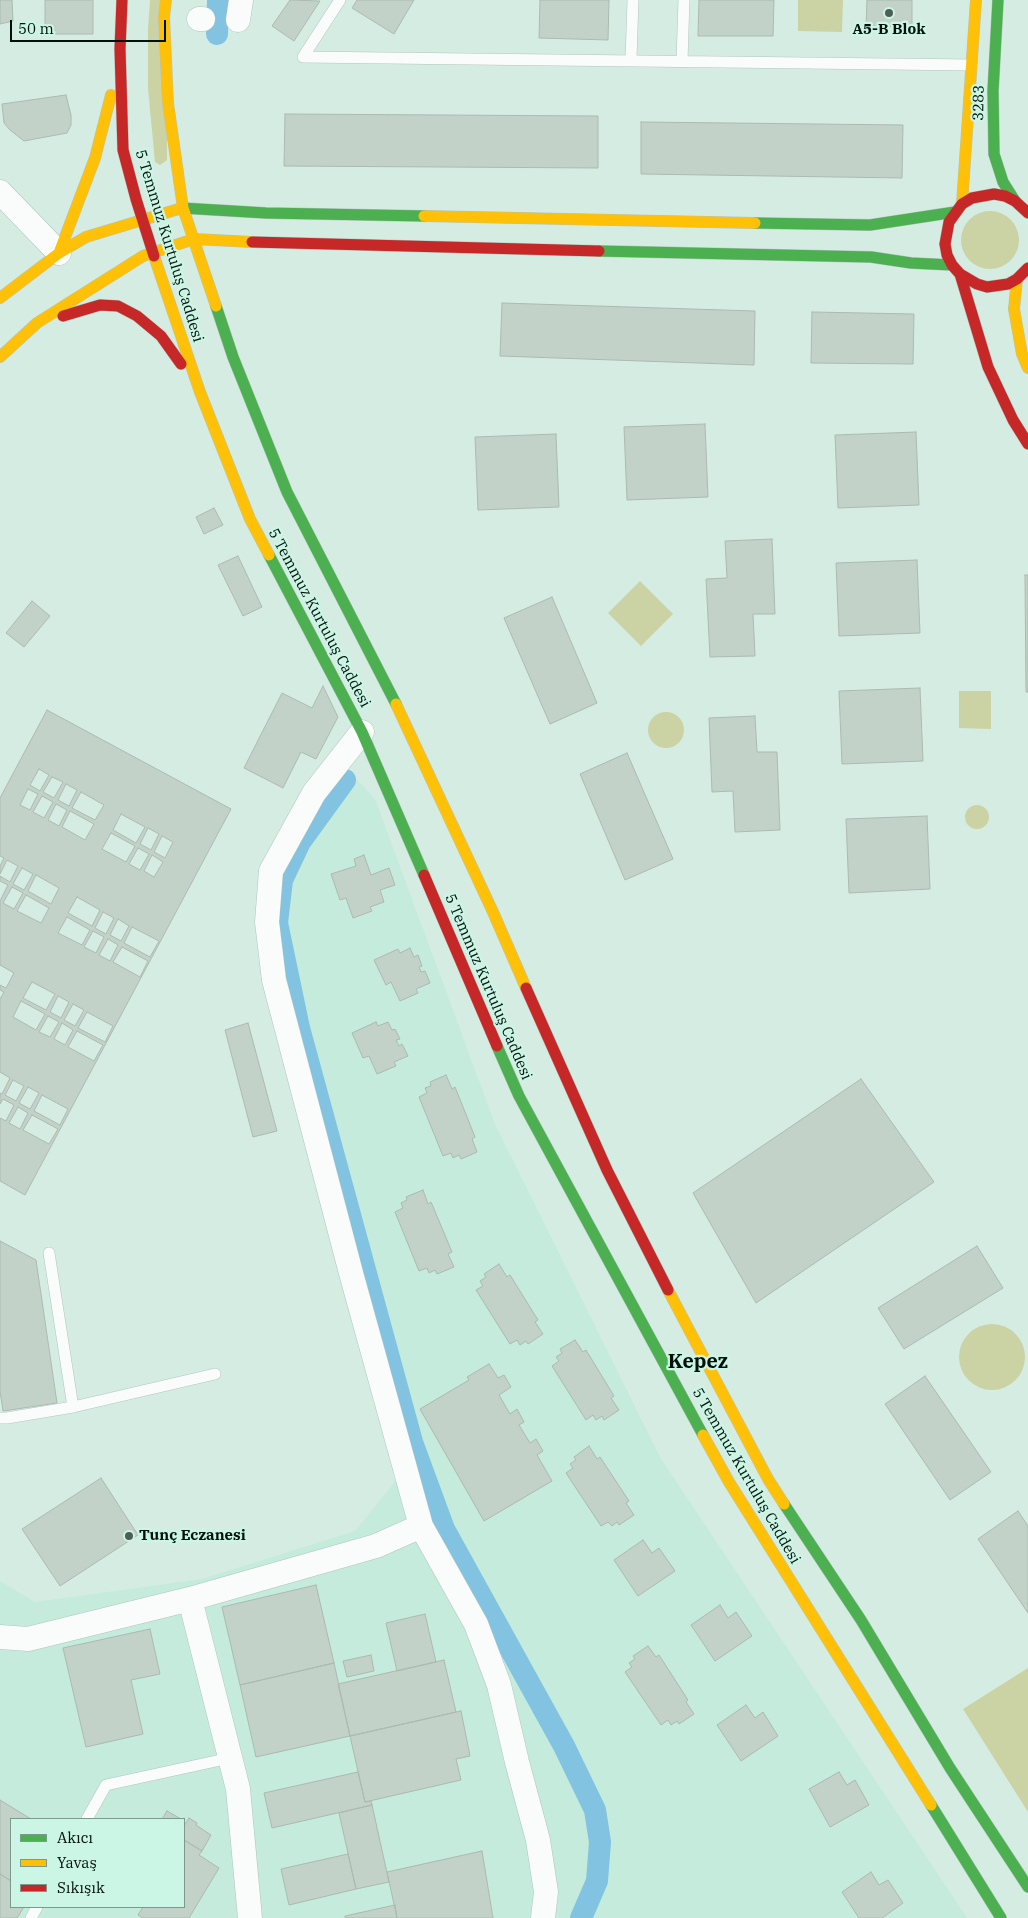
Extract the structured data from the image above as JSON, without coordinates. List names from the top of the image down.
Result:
{
  "streets": {
    "main road": ["3283", "5 Temmuz Kurtuluş Caddesi"]
  },
  "districts": ["Kepez"],
  "places": ["A5-B Blok", "Tunç Eczanesi"],
  "legend": ["Akıcı", "Yavaş", "Sıkışık"],
  "scale_bar": "50 m"
}
